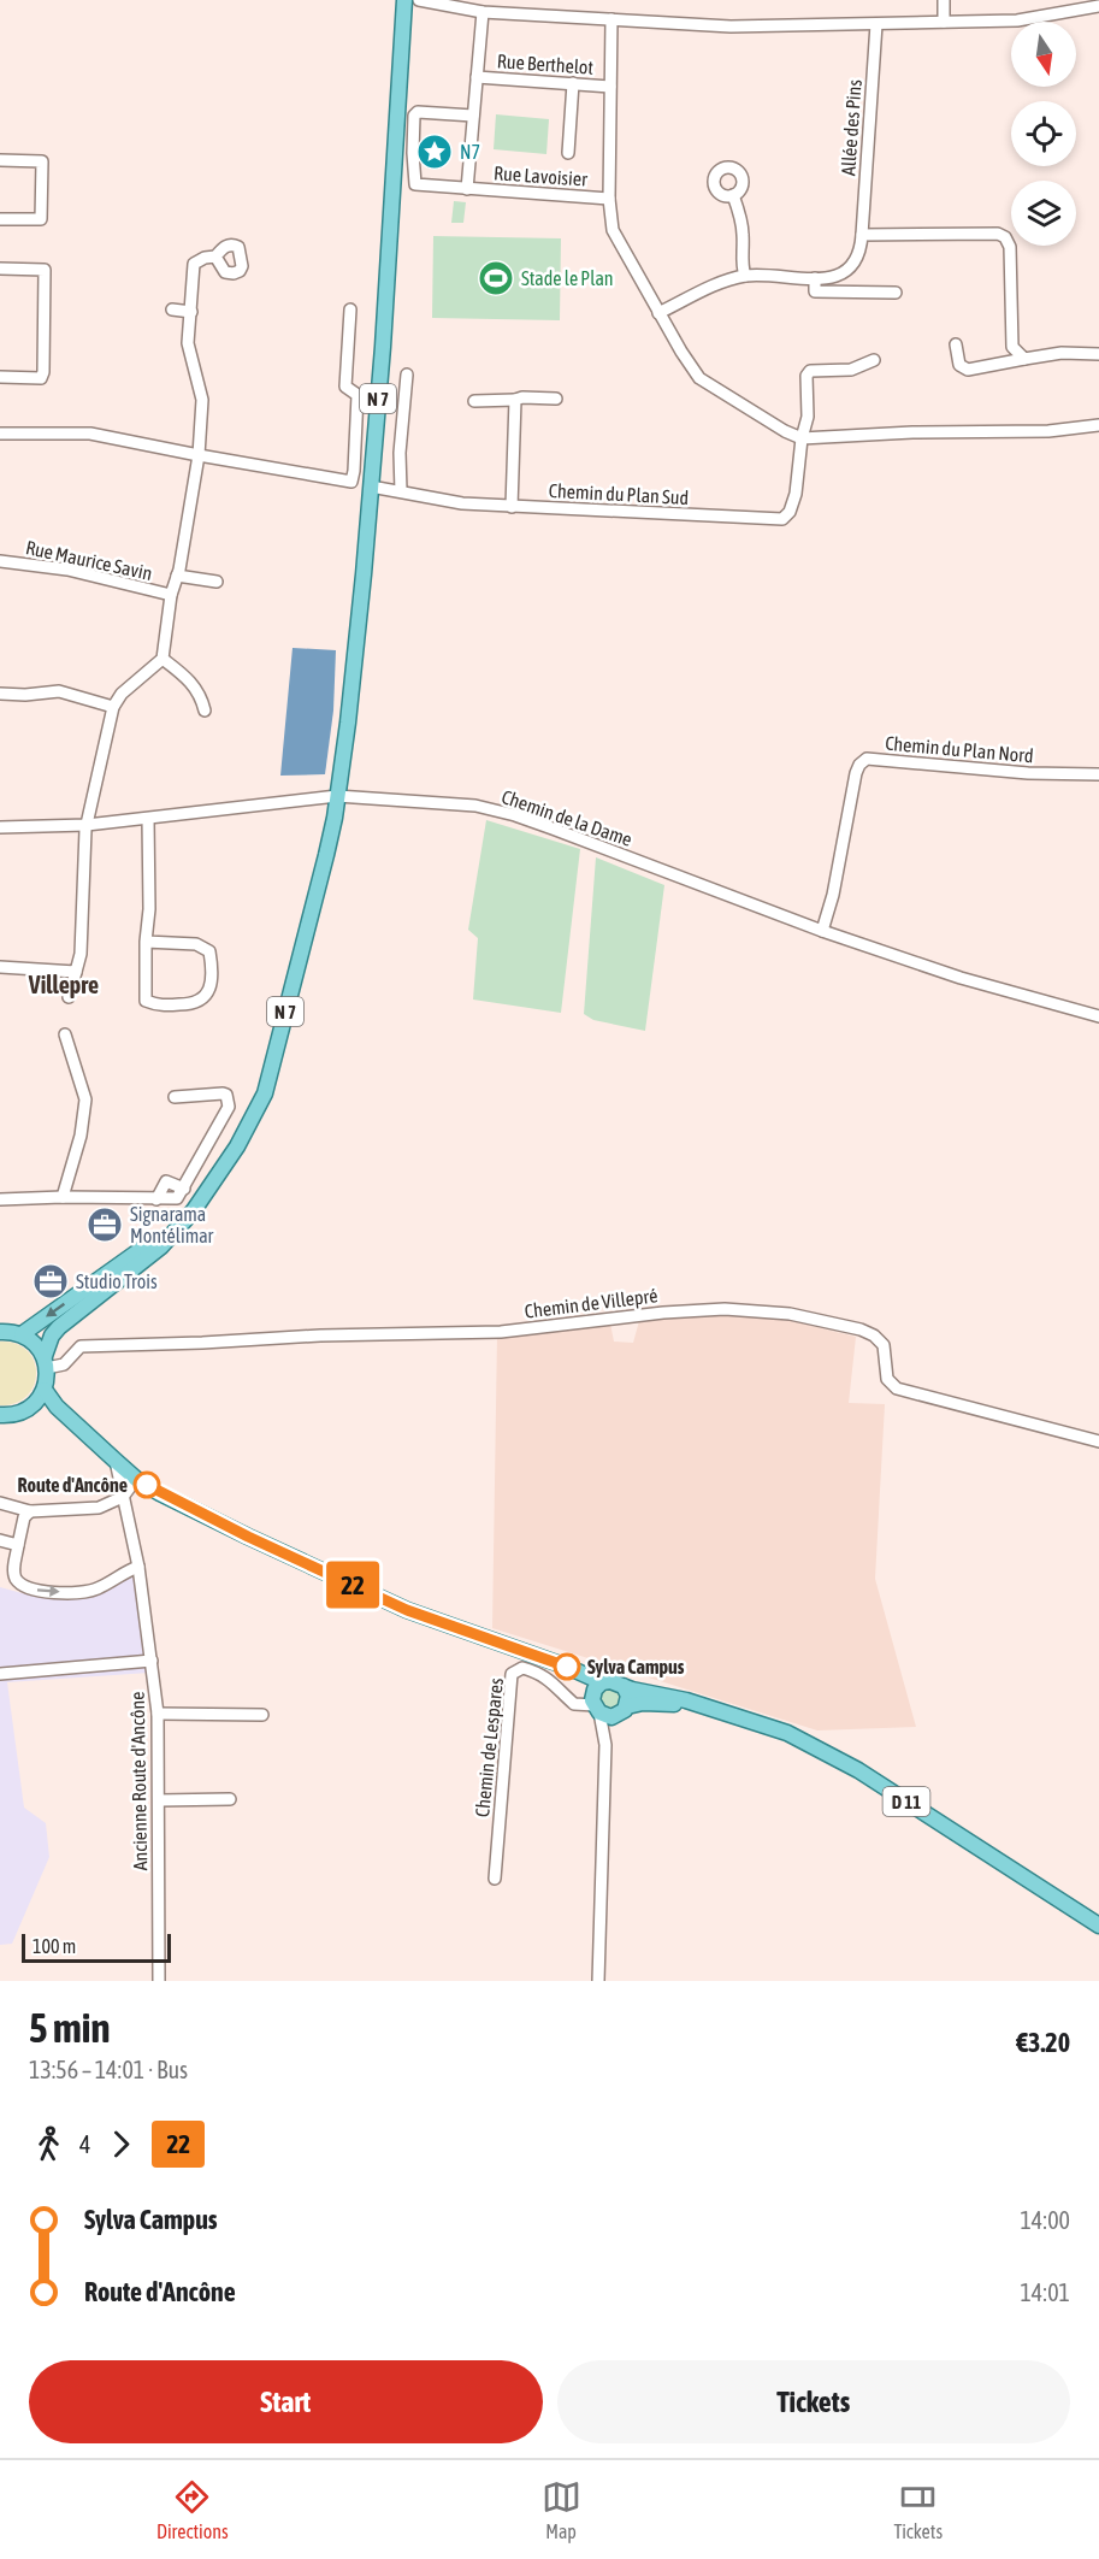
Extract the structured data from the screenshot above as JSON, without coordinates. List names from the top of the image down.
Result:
{
  "streets": {
    "main road": ["N 7", "D 11"],
    "street": [
      "Rue Berthelot",
      "Allée des Pins",
      "Rue Lavoisier",
      "Chemin du Plan Sud",
      "Rue Maurice Savin",
      "Chemin du Plan Nord",
      "Chemin de la Dame",
      "Chemin de Villepré",
      "Chemin de Lespares",
      "Ancienne Route d'Ancône"
    ]
  },
  "crossings": [
    ["Rue Berthelot", "Rue Lavoisier"],
    ["N 7", "Chemin du Plan Sud"],
    ["N 7", "Chemin de la Dame"],
    ["N 7", "Chemin de Villepré"],
    ["Chemin du Plan Nord", "Chemin de la Dame"],
    ["Chemin de Lespares", "D 11"]
  ],
  "districts": ["Villepre"],
  "places": {
    "place": ["N7"],
    "sports": ["Stade le Plan"],
    "office": ["Signarama Montélimar", "Studio Trois"],
    "other": ["Route d'Ancône", "Sylva Campus"]
  },
  "lines": ["bus line 22"],
  "scale_bar": "100 m",
  "north": "bottom",
  "page": {
    "on_map": "22",
    "scale": "100 m",
    "heading": ["5 min", "13:56 – 14:01 · Bus", "€3.20"],
    "legs": ["4", "22"],
    "list": [
      {
        "name": "Sylva Campus",
        "value": "14:00"
      },
      {
        "name": "Route d'Ancône",
        "value": "14:01"
      }
    ],
    "buttons": ["Start", "Tickets"],
    "tabs": ["Directions", "Map", "Tickets"]
  }
}
